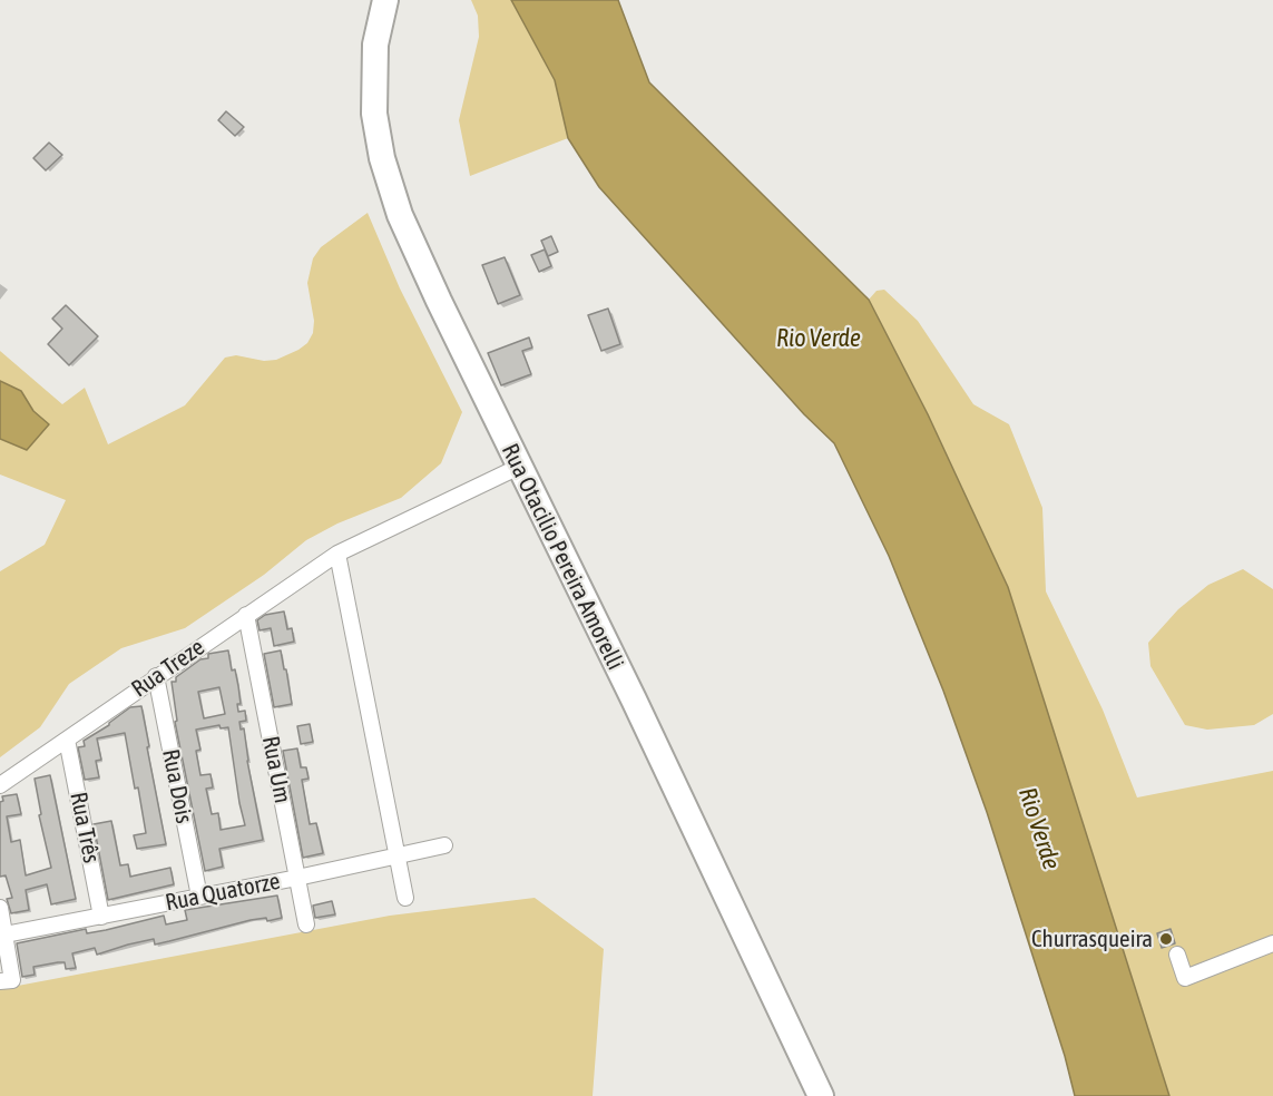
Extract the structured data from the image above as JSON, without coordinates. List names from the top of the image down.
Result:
{
  "streets": {
    "main road": ["Rua Otacilio Pereira Amorelli"],
    "street": [
      "Rua Treze",
      "Rua Um",
      "Rua Dois",
      "Rua Três",
      "Rua Quatorze"
    ]
  },
  "crossings": [
    ["Rua Otacilio Pereira Amorelli", "Rua Treze"],
    ["Rua Treze", "Rua Um"],
    ["Rua Treze", "Rua Dois"],
    ["Rua Treze", "Rua Três"],
    ["Rua Um", "Rua Quatorze"],
    ["Rua Dois", "Rua Quatorze"],
    ["Rua Três", "Rua Quatorze"]
  ],
  "water": ["Rio Verde"],
  "places": ["Churrasqueira"]
}
